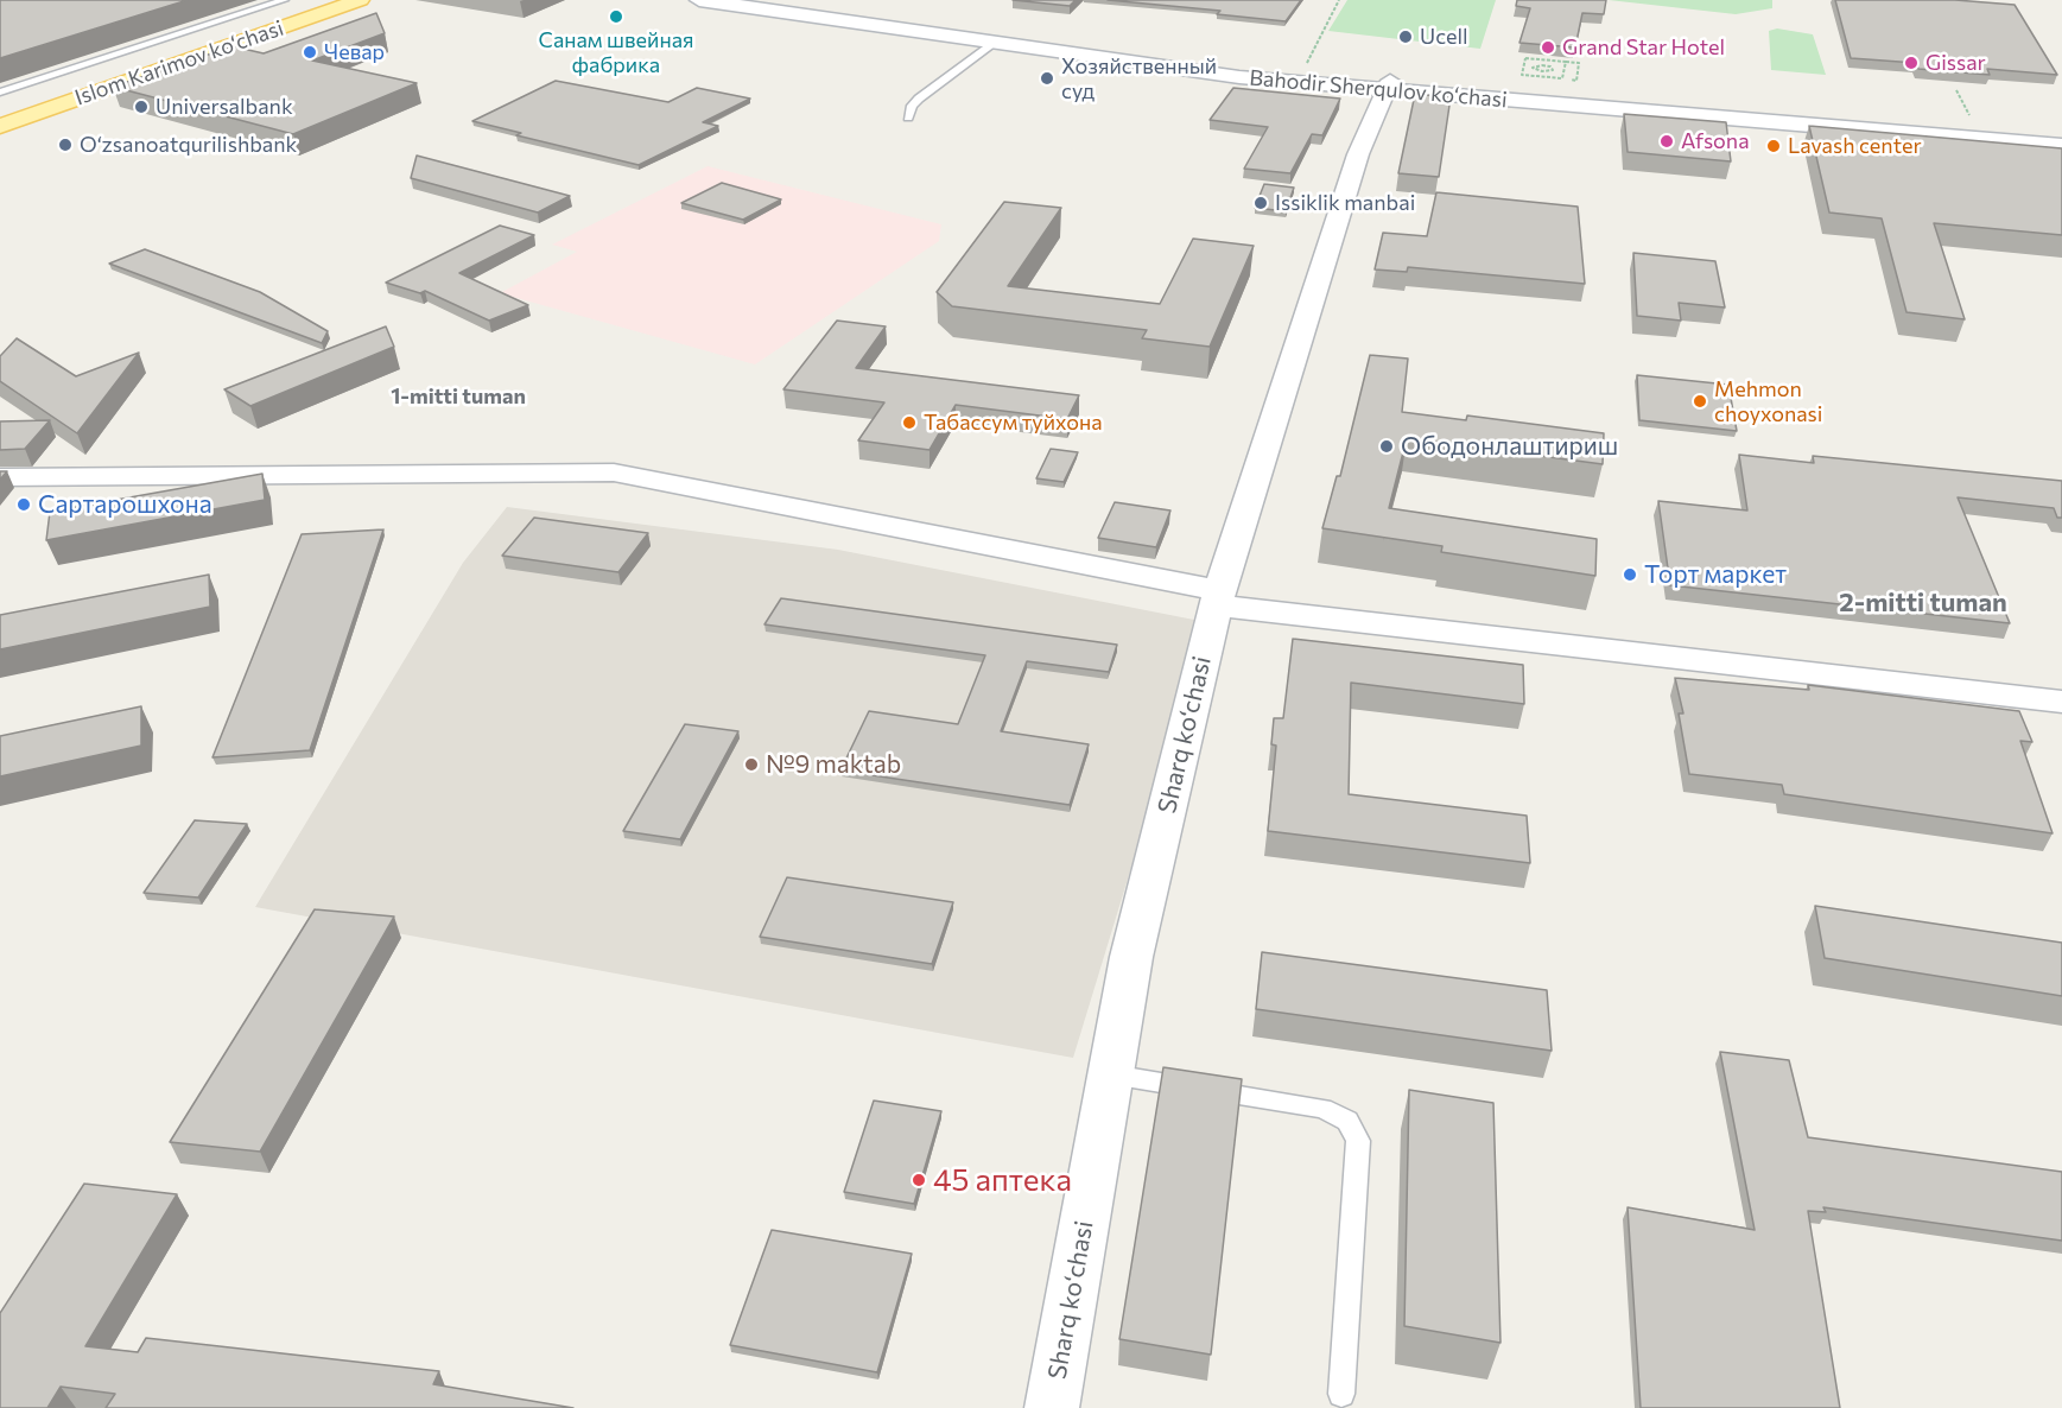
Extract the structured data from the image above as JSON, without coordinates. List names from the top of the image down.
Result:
{
  "streets": {
    "main road": ["Islom Karimov ko‘chasi", "Bahodir Sherqulov ko‘chasi"],
    "street": ["Sharq ko‘chasi"]
  },
  "crossings": [
    ["Bahodir Sherqulov ko‘chasi", "Sharq ko‘chasi"]
  ],
  "districts": ["1-mitti tuman", "2-mitti tuman"],
  "places": [
    "Санам швейная фабрика",
    "Ucell",
    "Grand Star Hotel",
    "Чевар",
    "Gissar",
    "Хозяйственный суд",
    "Universalbank",
    "Afsona",
    "Oʻzsanoatqurilishbank",
    "Lavash center",
    "Issiklik manbai",
    "Mehmon choyxonasi",
    "Табассум туйхона",
    "Ободонлаштириш",
    "Сартарошхона",
    "Торт маркет",
    "№9 maktab",
    "45 аптека"
  ]
}
